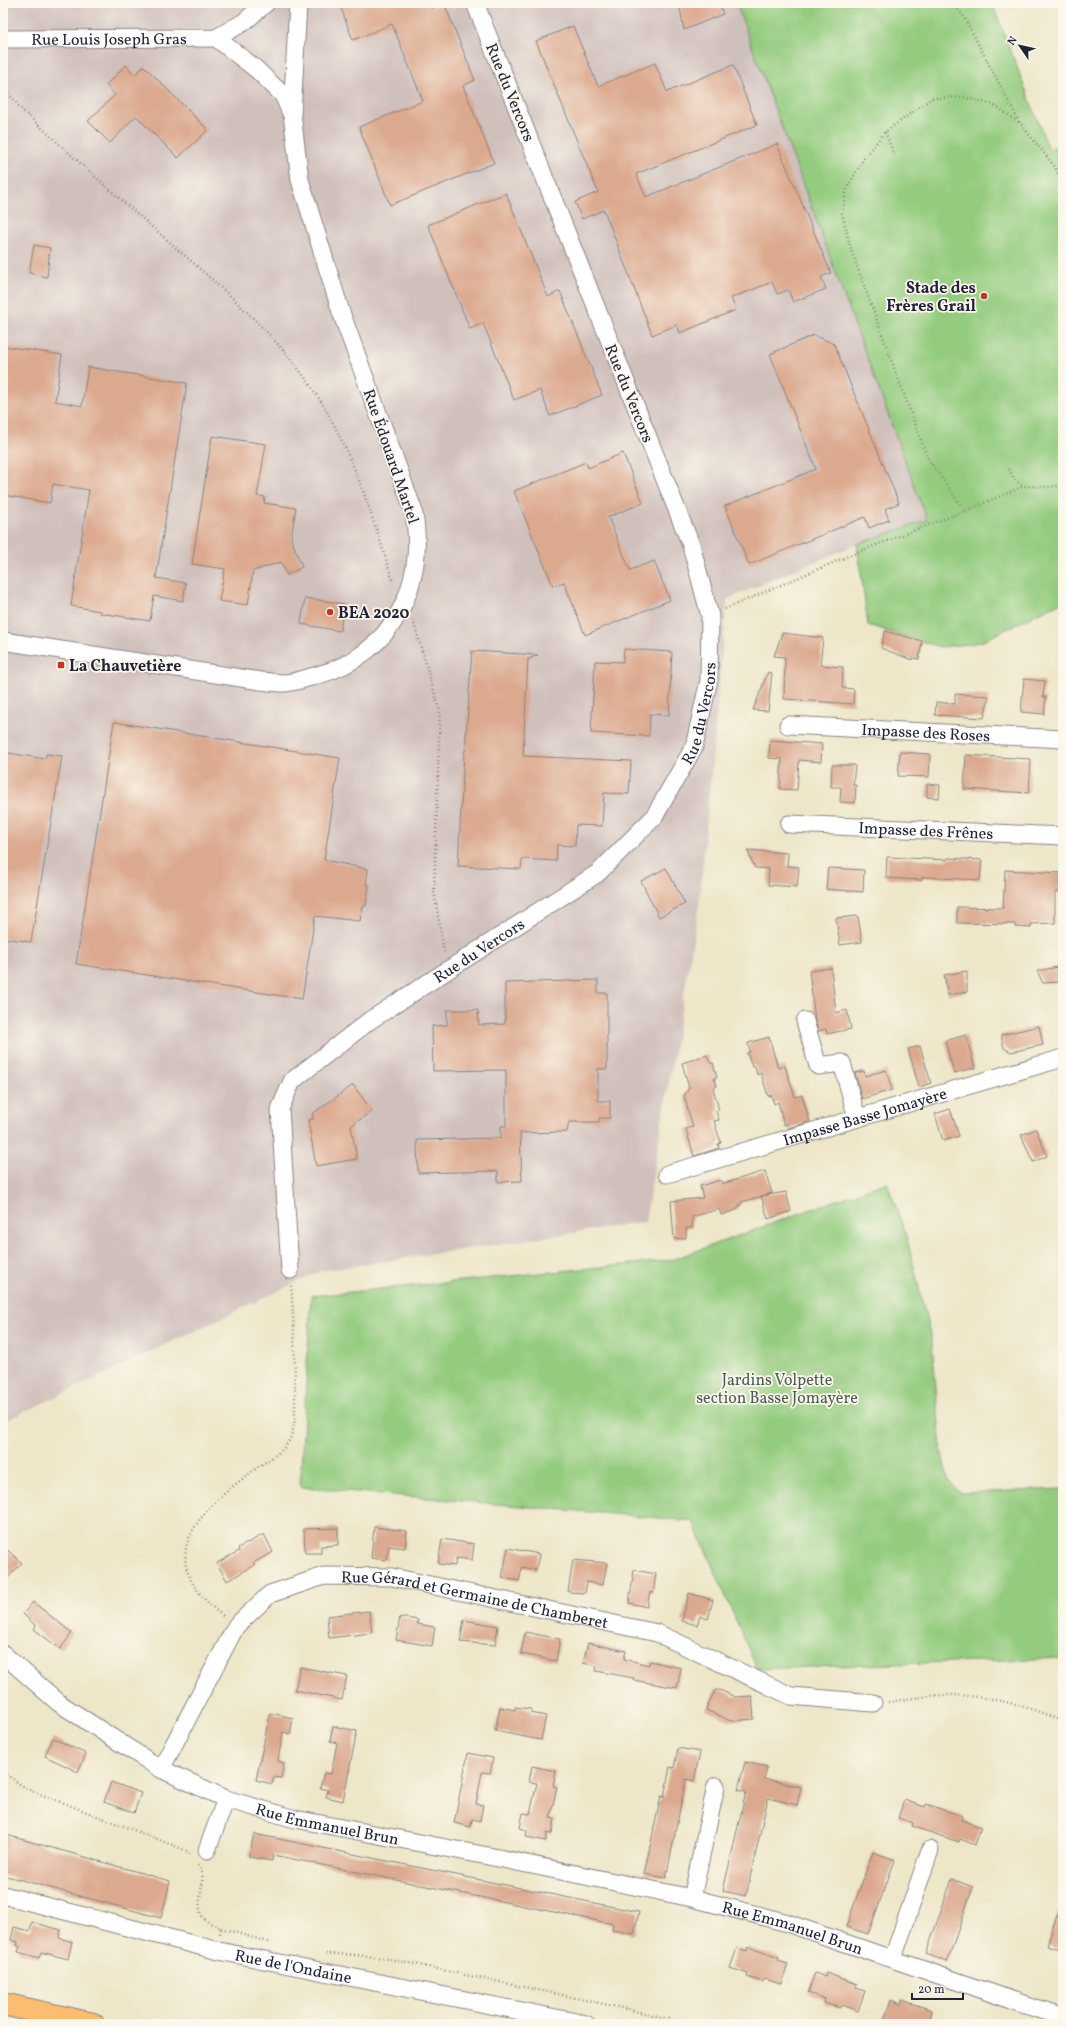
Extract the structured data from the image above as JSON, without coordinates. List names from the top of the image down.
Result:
{
  "streets": {
    "street": [
      "Rue Louis Joseph Gras",
      "Rue du Vercors",
      "Rue Édouard Martel",
      "Impasse des Roses",
      "Impasse des Frênes",
      "Impasse Basse Jomayère",
      "Rue Gérard et Germaine de Chamberet",
      "Rue Emmanuel Brun",
      "Rue de l'Ondaine"
    ]
  },
  "crossings": [
    ["Rue Gérard et Germaine de Chamberet", "Rue Emmanuel Brun"]
  ],
  "parks": ["Jardins Volpette section Basse Jomayère"],
  "places": {
    "other": ["Stade des Frères Grail", "BEA 2020"],
    "transit": ["La Chauvetière"]
  },
  "scale_bar": "20 m",
  "north": "top left"
}
